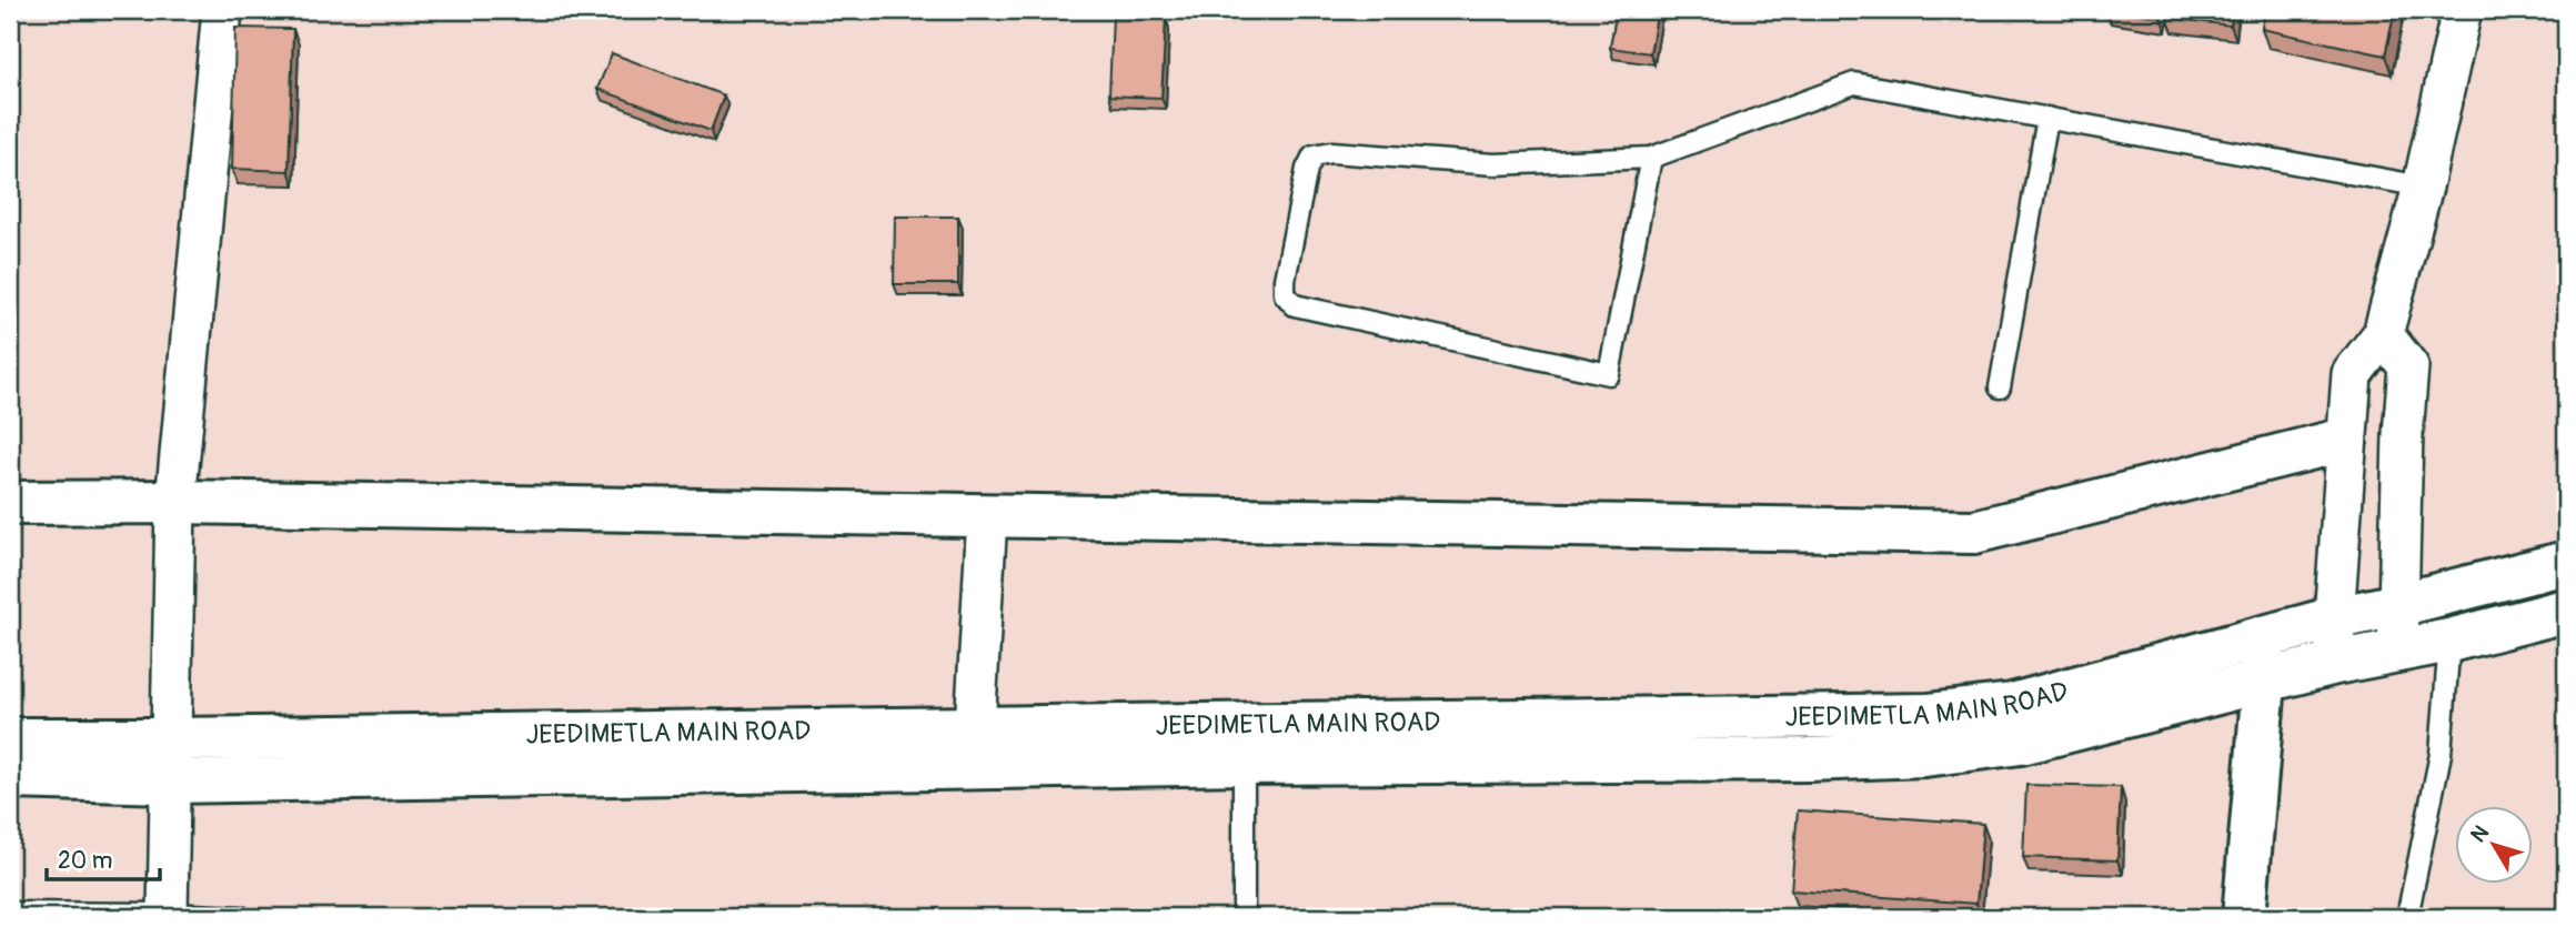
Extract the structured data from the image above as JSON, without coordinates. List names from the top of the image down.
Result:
{
  "streets": {
    "main road": ["JEEDIMETLA MAIN ROAD"]
  },
  "scale_bar": "20 m",
  "north": "top left"
}
